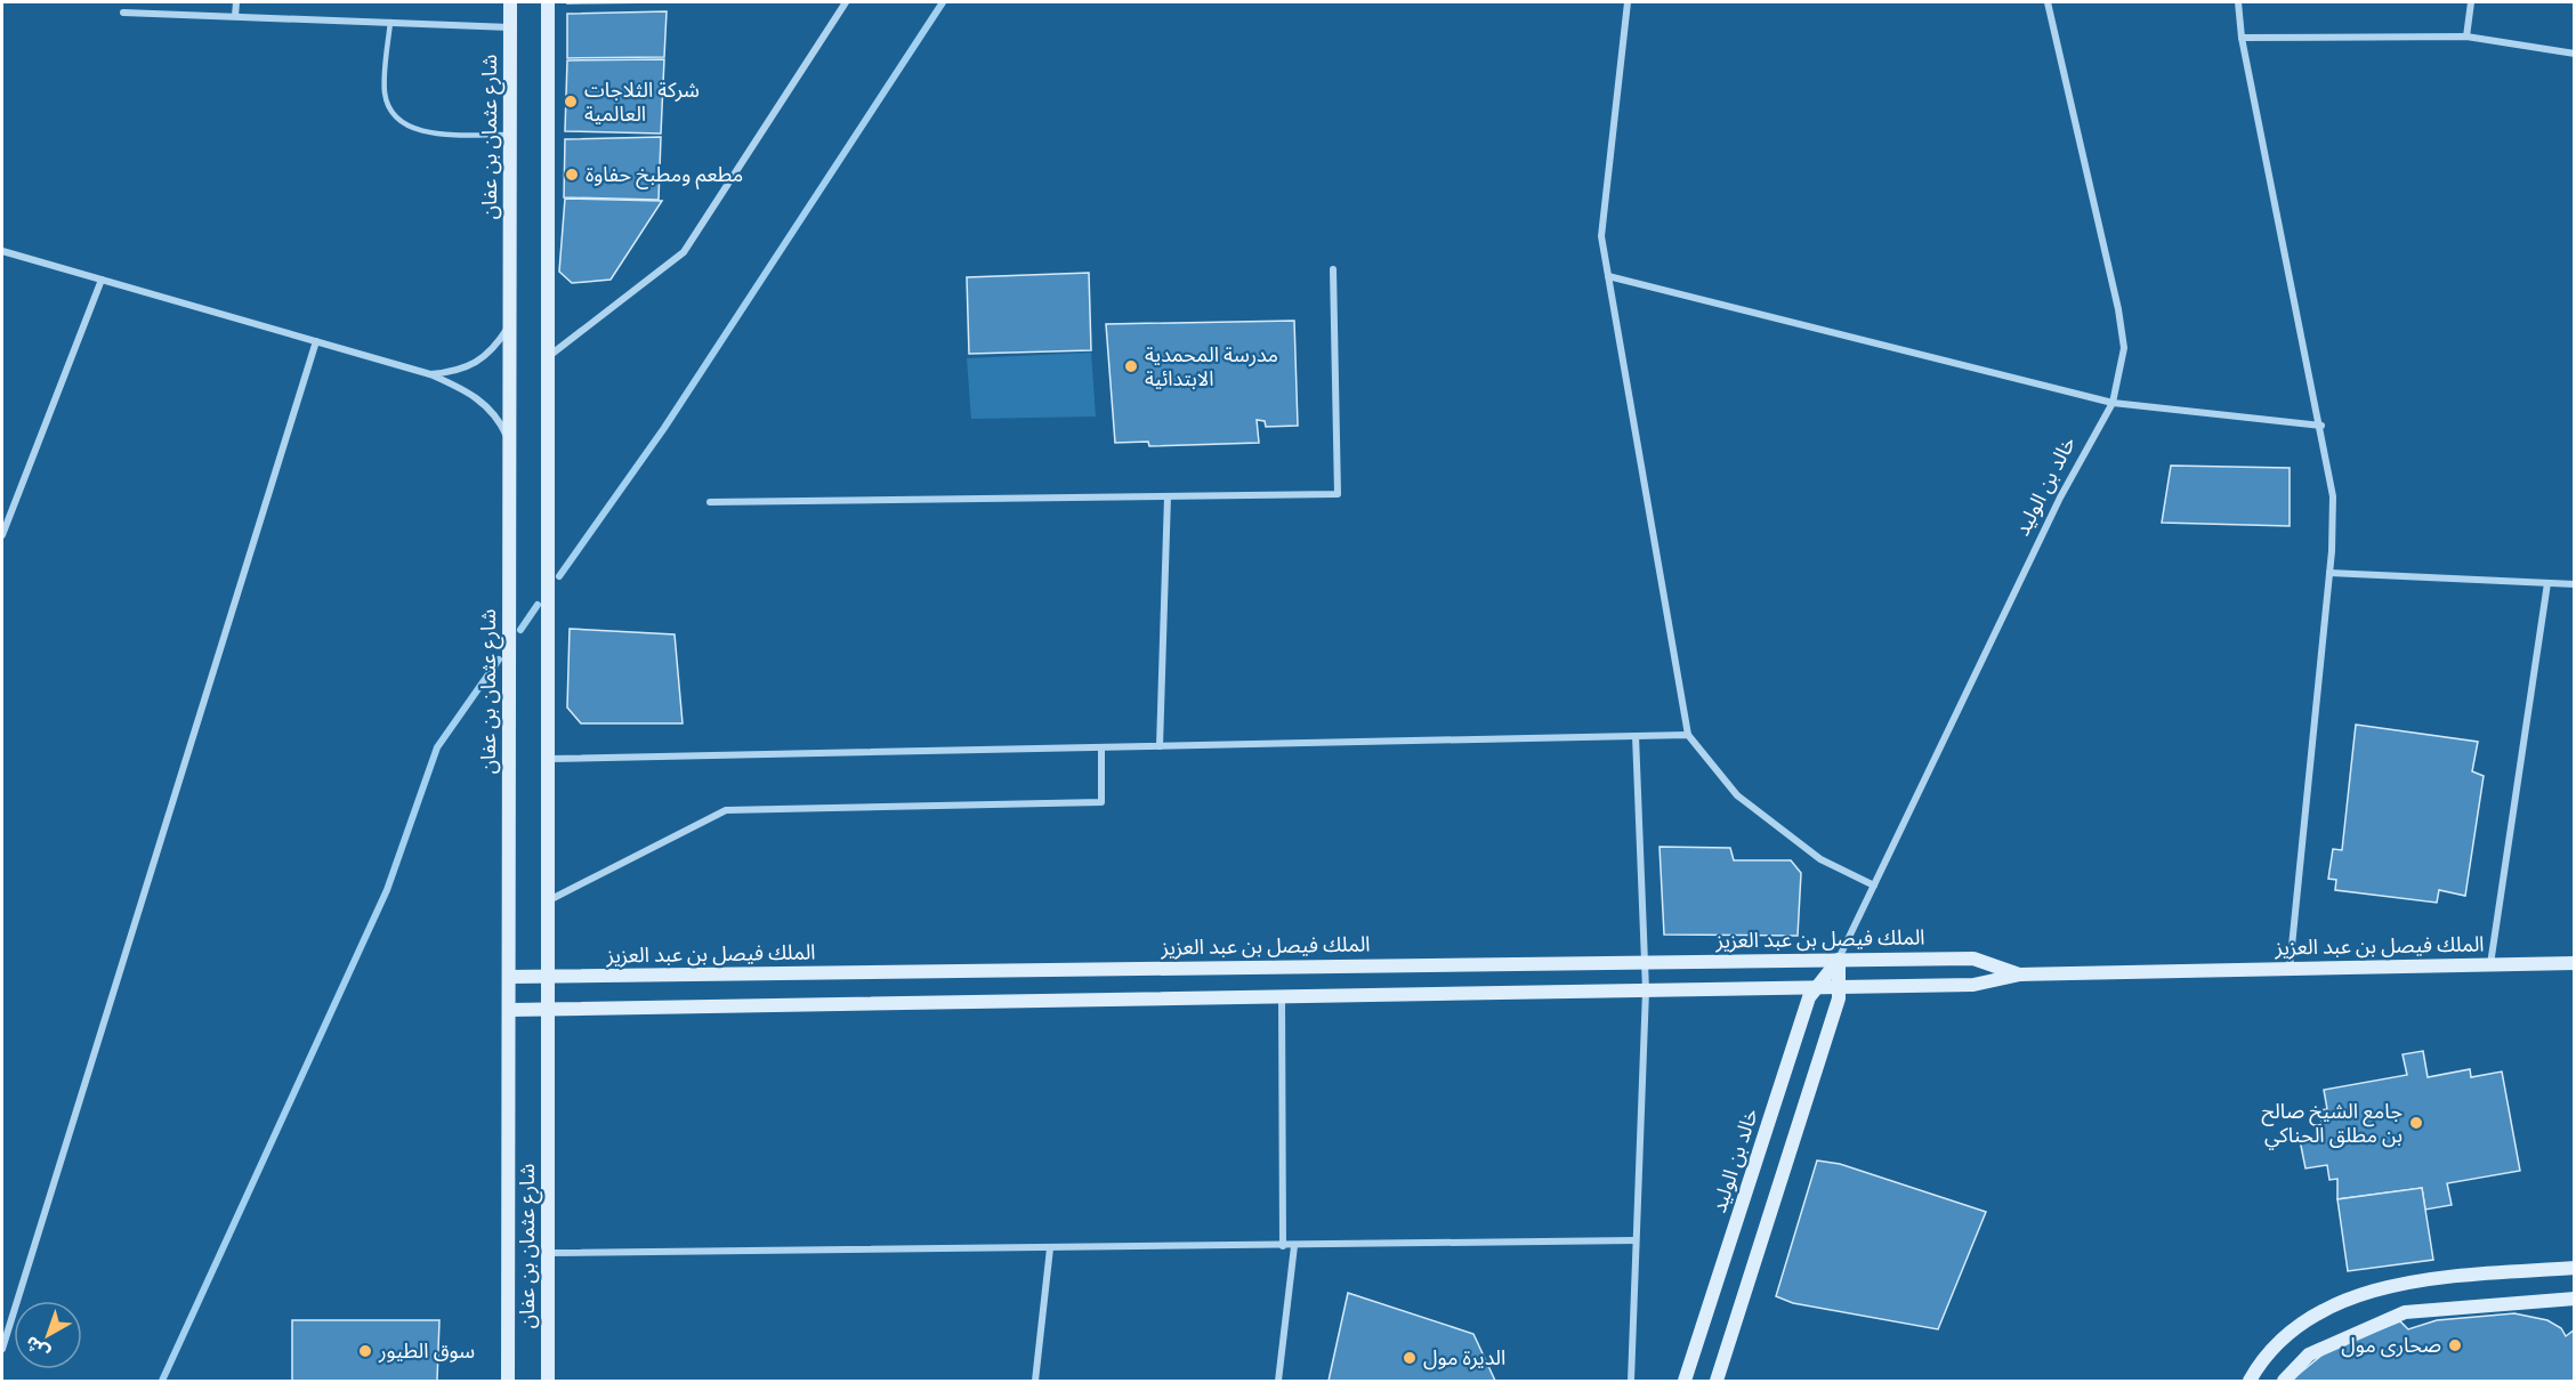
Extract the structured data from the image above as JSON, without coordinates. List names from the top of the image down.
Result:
{
  "streets": {
    "street": ["شارع عثمان بن عفان", "خالد بن الوليد", "الملك فيصل بن عبد العزيز"]
  },
  "crossings": [
    ["شارع عثمان بن عفان", "الملك فيصل بن عبد العزيز"],
    ["خالد بن الوليد", "الملك فيصل بن عبد العزيز"]
  ],
  "places": [
    "شركة الثلاجات العالمية",
    "مطعم ومطبخ حفاوة",
    "مدرسة المحمدية الابتدائية",
    "جامع الشيخ صالح بن مطلق الحناكي",
    "صحارى مول",
    "سوق الطيور",
    "الديرة مول"
  ],
  "north": "bottom left"
}
